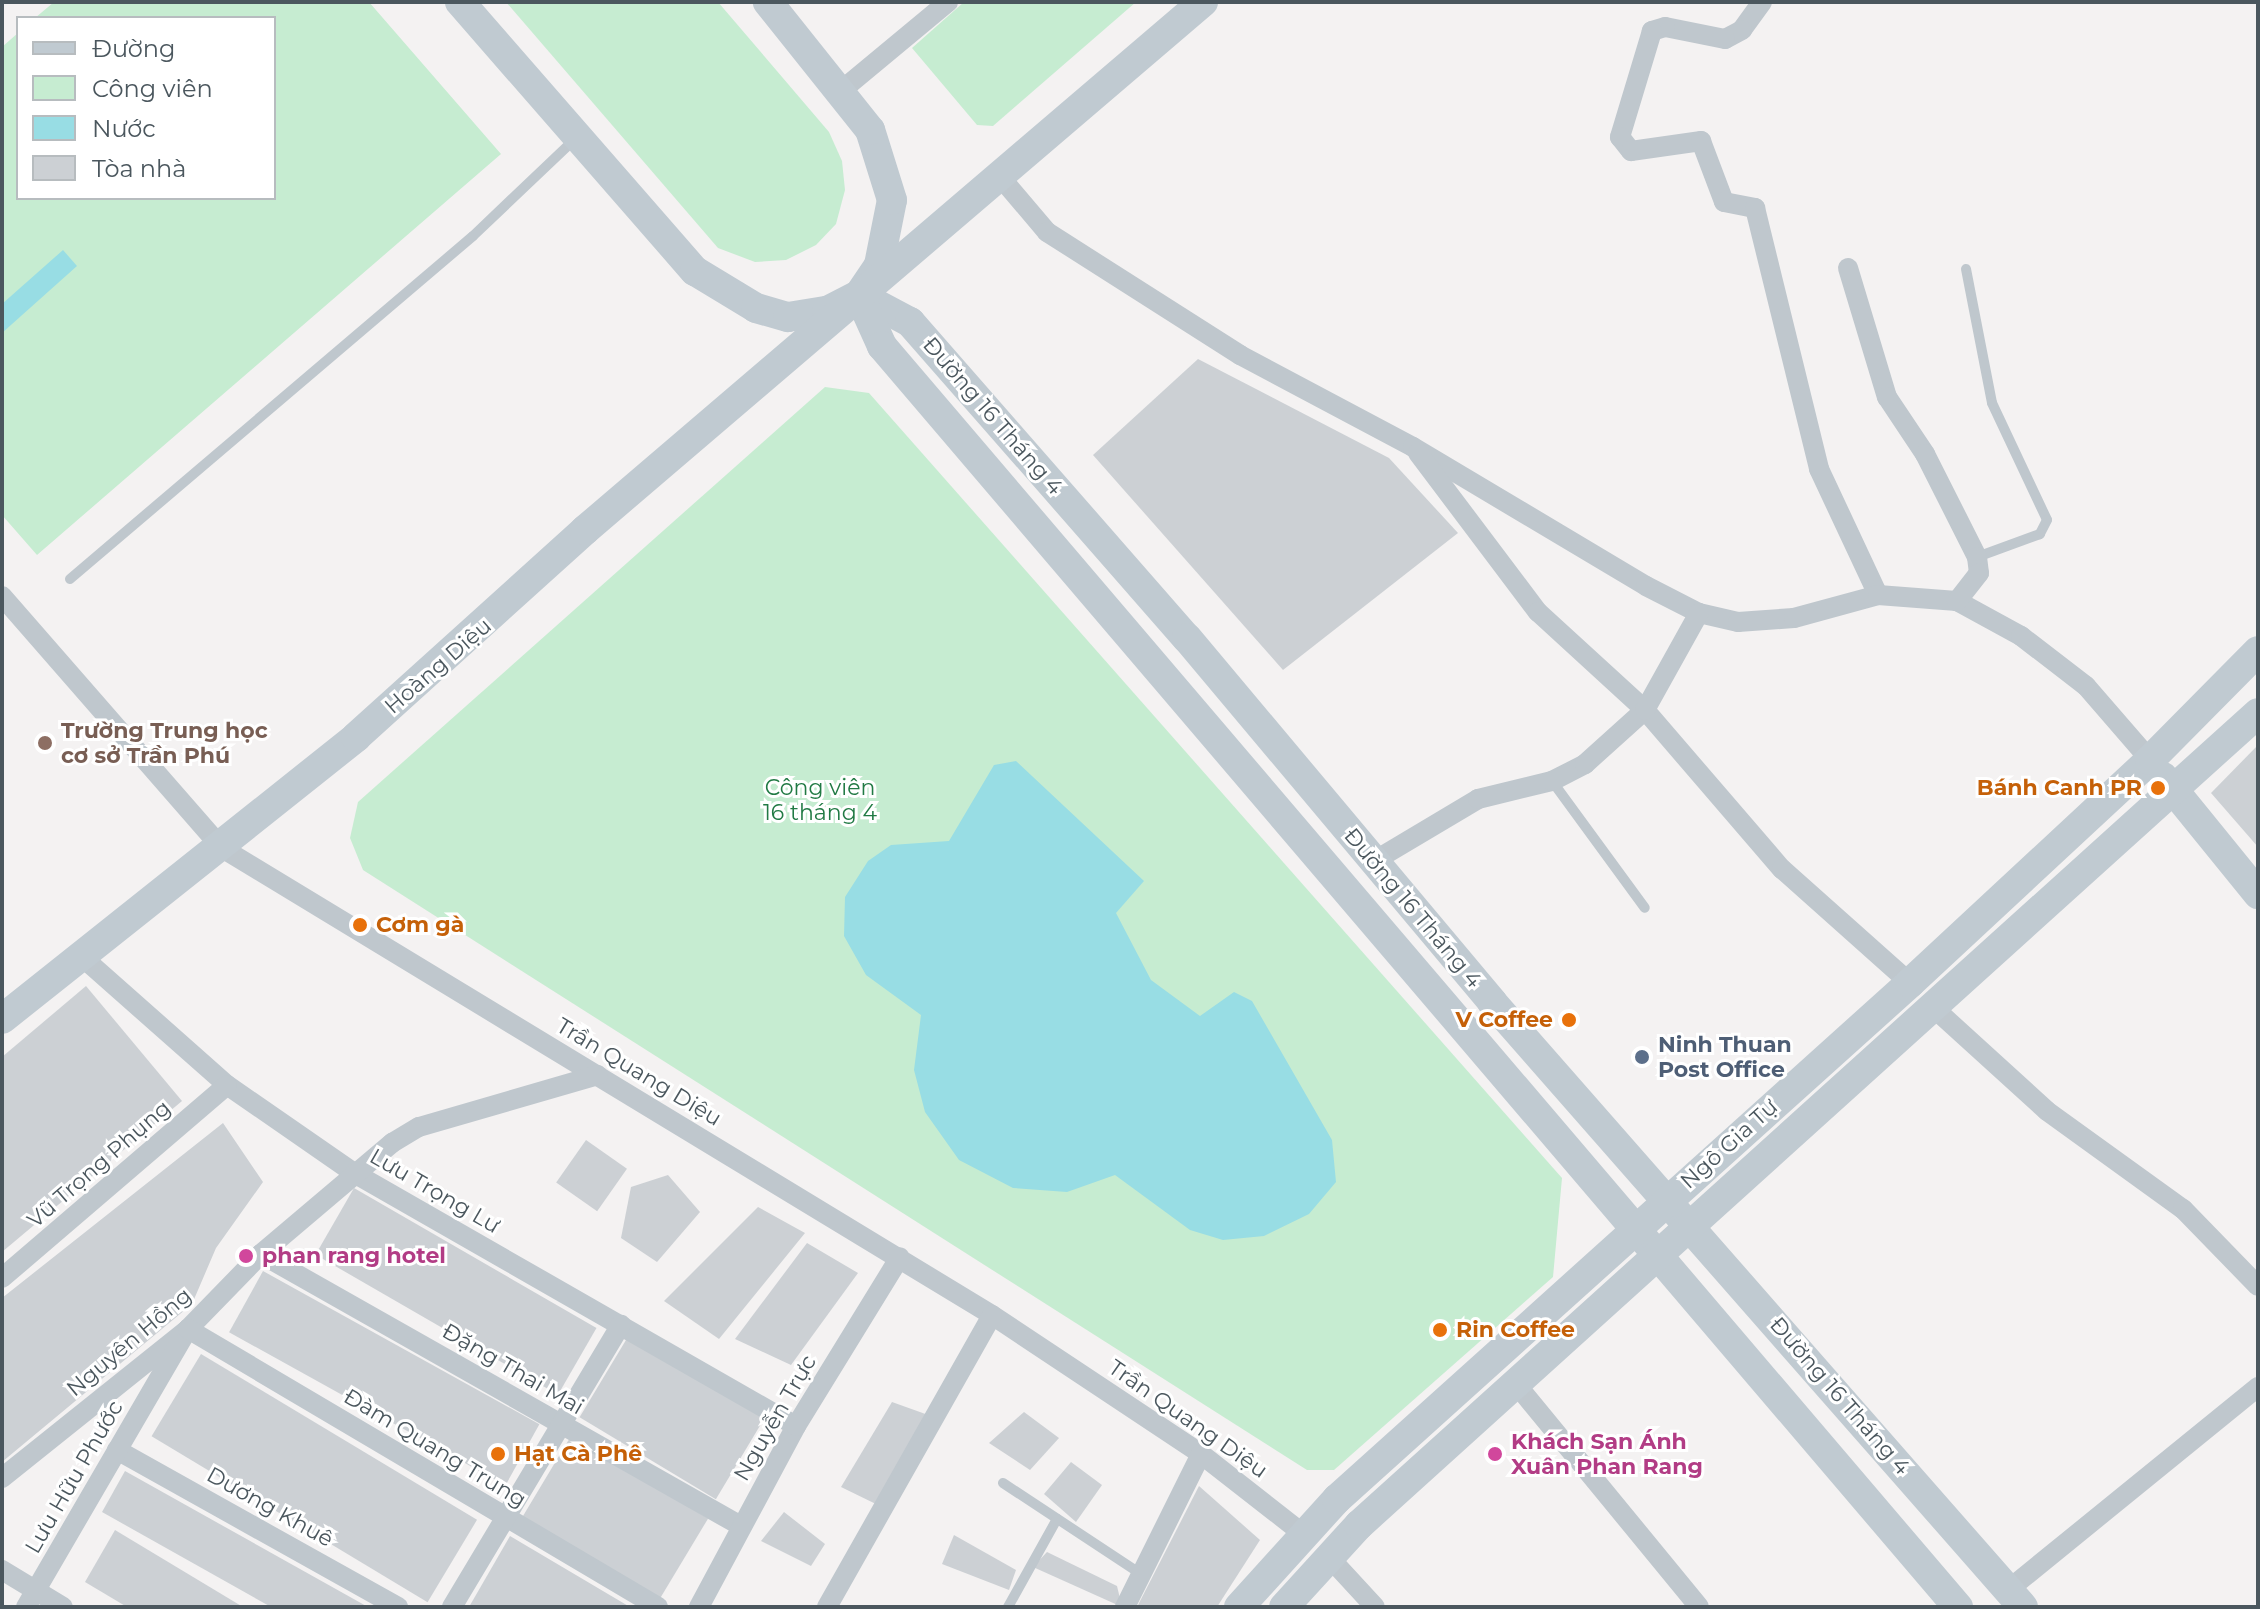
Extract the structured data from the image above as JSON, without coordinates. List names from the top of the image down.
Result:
{
  "streets": {
    "main road": ["Đường 16 Tháng 4", "Hoàng Diệu", "Ngô Gia Tự"],
    "street": [
      "Trần Quang Diệu",
      "Vũ Trọng Phụng",
      "Lưu Trọng Lư",
      "Nguyên Hồng",
      "Đặng Thai Mai",
      "Nguyễn Trực",
      "Đàm Quang Trung",
      "Lưu Hữu Phước",
      "Dương Khuê"
    ]
  },
  "crossings": [
    ["Đường 16 Tháng 4", "Hoàng Diệu"],
    ["Đường 16 Tháng 4", "Ngô Gia Tự"],
    ["Hoàng Diệu", "Trần Quang Diệu"],
    ["Hoàng Diệu", "Lưu Trọng Lư"],
    ["Trần Quang Diệu", "Ngô Gia Tự"],
    ["Trần Quang Diệu", "Nguyên Hồng"],
    ["Trần Quang Diệu", "Nguyễn Trực"],
    ["Vũ Trọng Phụng", "Lưu Trọng Lư"],
    ["Lưu Trọng Lư", "Nguyên Hồng"],
    ["Lưu Trọng Lư", "Nguyễn Trực"],
    ["Nguyên Hồng", "Đặng Thai Mai"],
    ["Nguyên Hồng", "Đàm Quang Trung"],
    ["Nguyên Hồng", "Lưu Hữu Phước"],
    ["Đặng Thai Mai", "Nguyễn Trực"],
    ["Đàm Quang Trung", "Lưu Hữu Phước"],
    ["Lưu Hữu Phước", "Dương Khuê"]
  ],
  "parks": ["Công viên 16 tháng 4"],
  "places": [
    "Trường Trung học cơ sở Trần Phú",
    "Bánh Canh PR",
    "Cơm gà",
    "V Coffee",
    "Ninh Thuan Post Office",
    "phan rang hotel",
    "Rin Coffee",
    "Hạt Cà Phê",
    "Khách Sạn Ánh Xuân Phan Rang"
  ],
  "legend": [
    "Đường",
    "Công viên",
    "Nước",
    "Tòa nhà"
  ]
}
